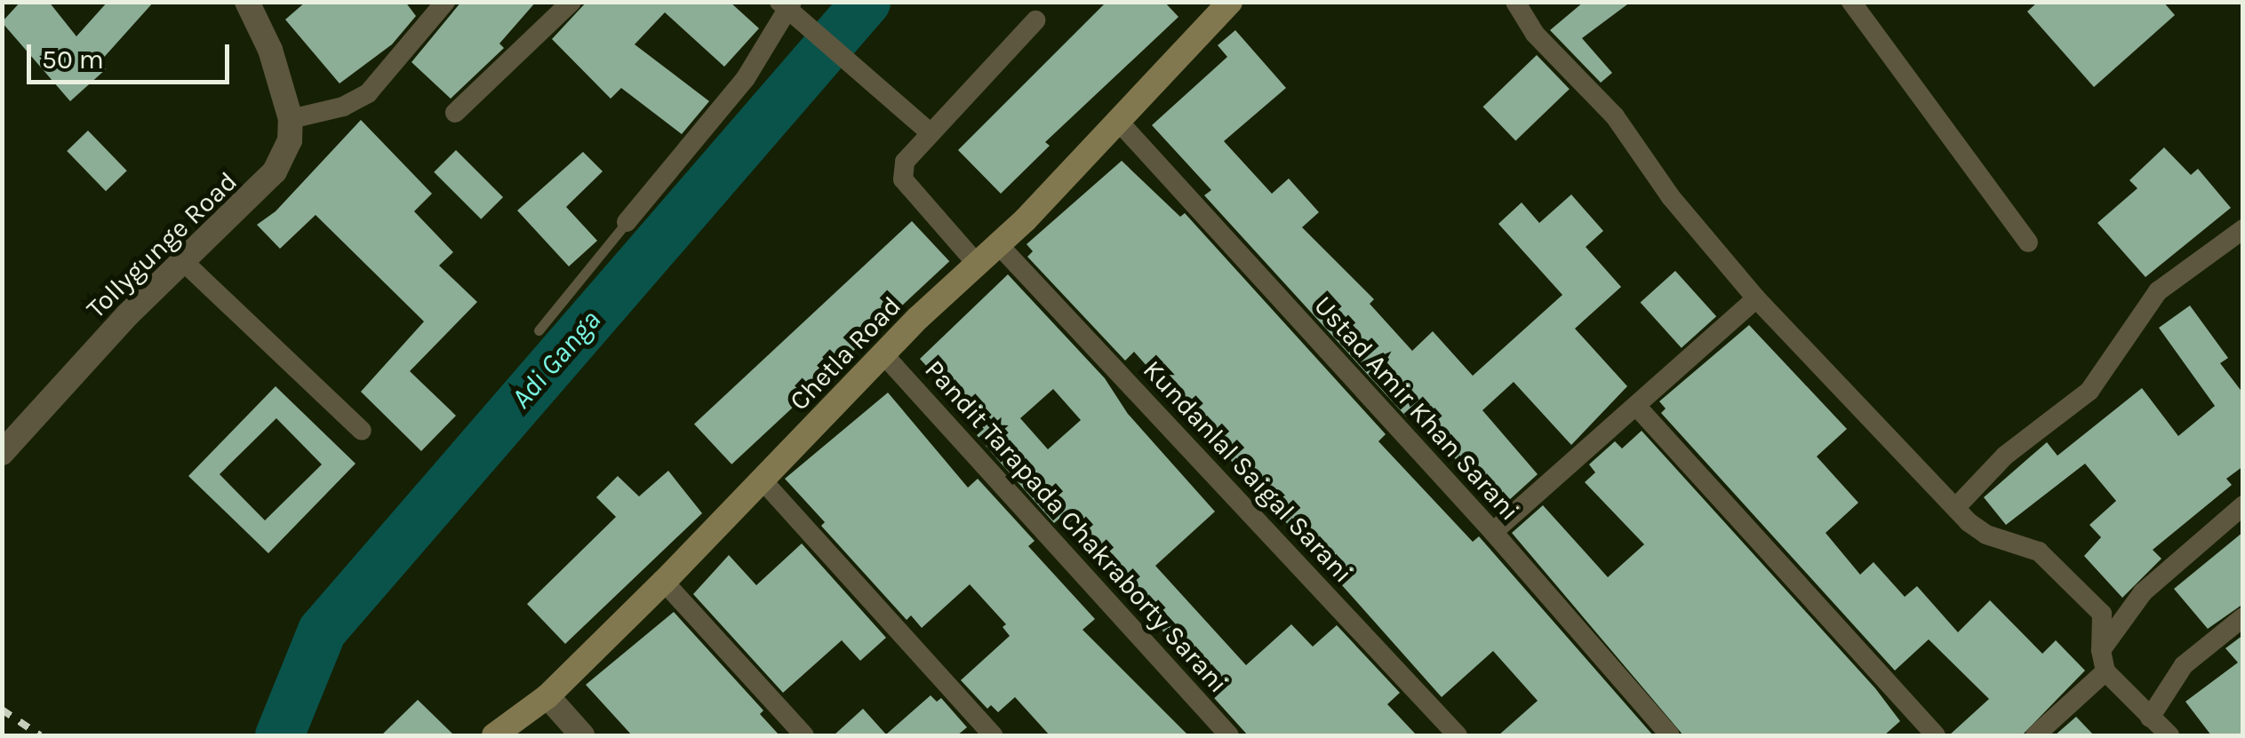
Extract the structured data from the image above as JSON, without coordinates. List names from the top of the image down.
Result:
{
  "streets": {
    "main road": ["Chetla Road"],
    "street": [
      "Tollygunge Road",
      "Ustad Amir Khan Sarani",
      "Kundanlal Saigal Sarani",
      "Pandit Tarapada Chakraborty Sarani"
    ]
  },
  "crossings": [
    ["Chetla Road", "Ustad Amir Khan Sarani"],
    ["Chetla Road", "Kundanlal Saigal Sarani"],
    ["Chetla Road", "Pandit Tarapada Chakraborty Sarani"]
  ],
  "water": ["Adi Ganga"],
  "scale_bar": "50 m"
}
